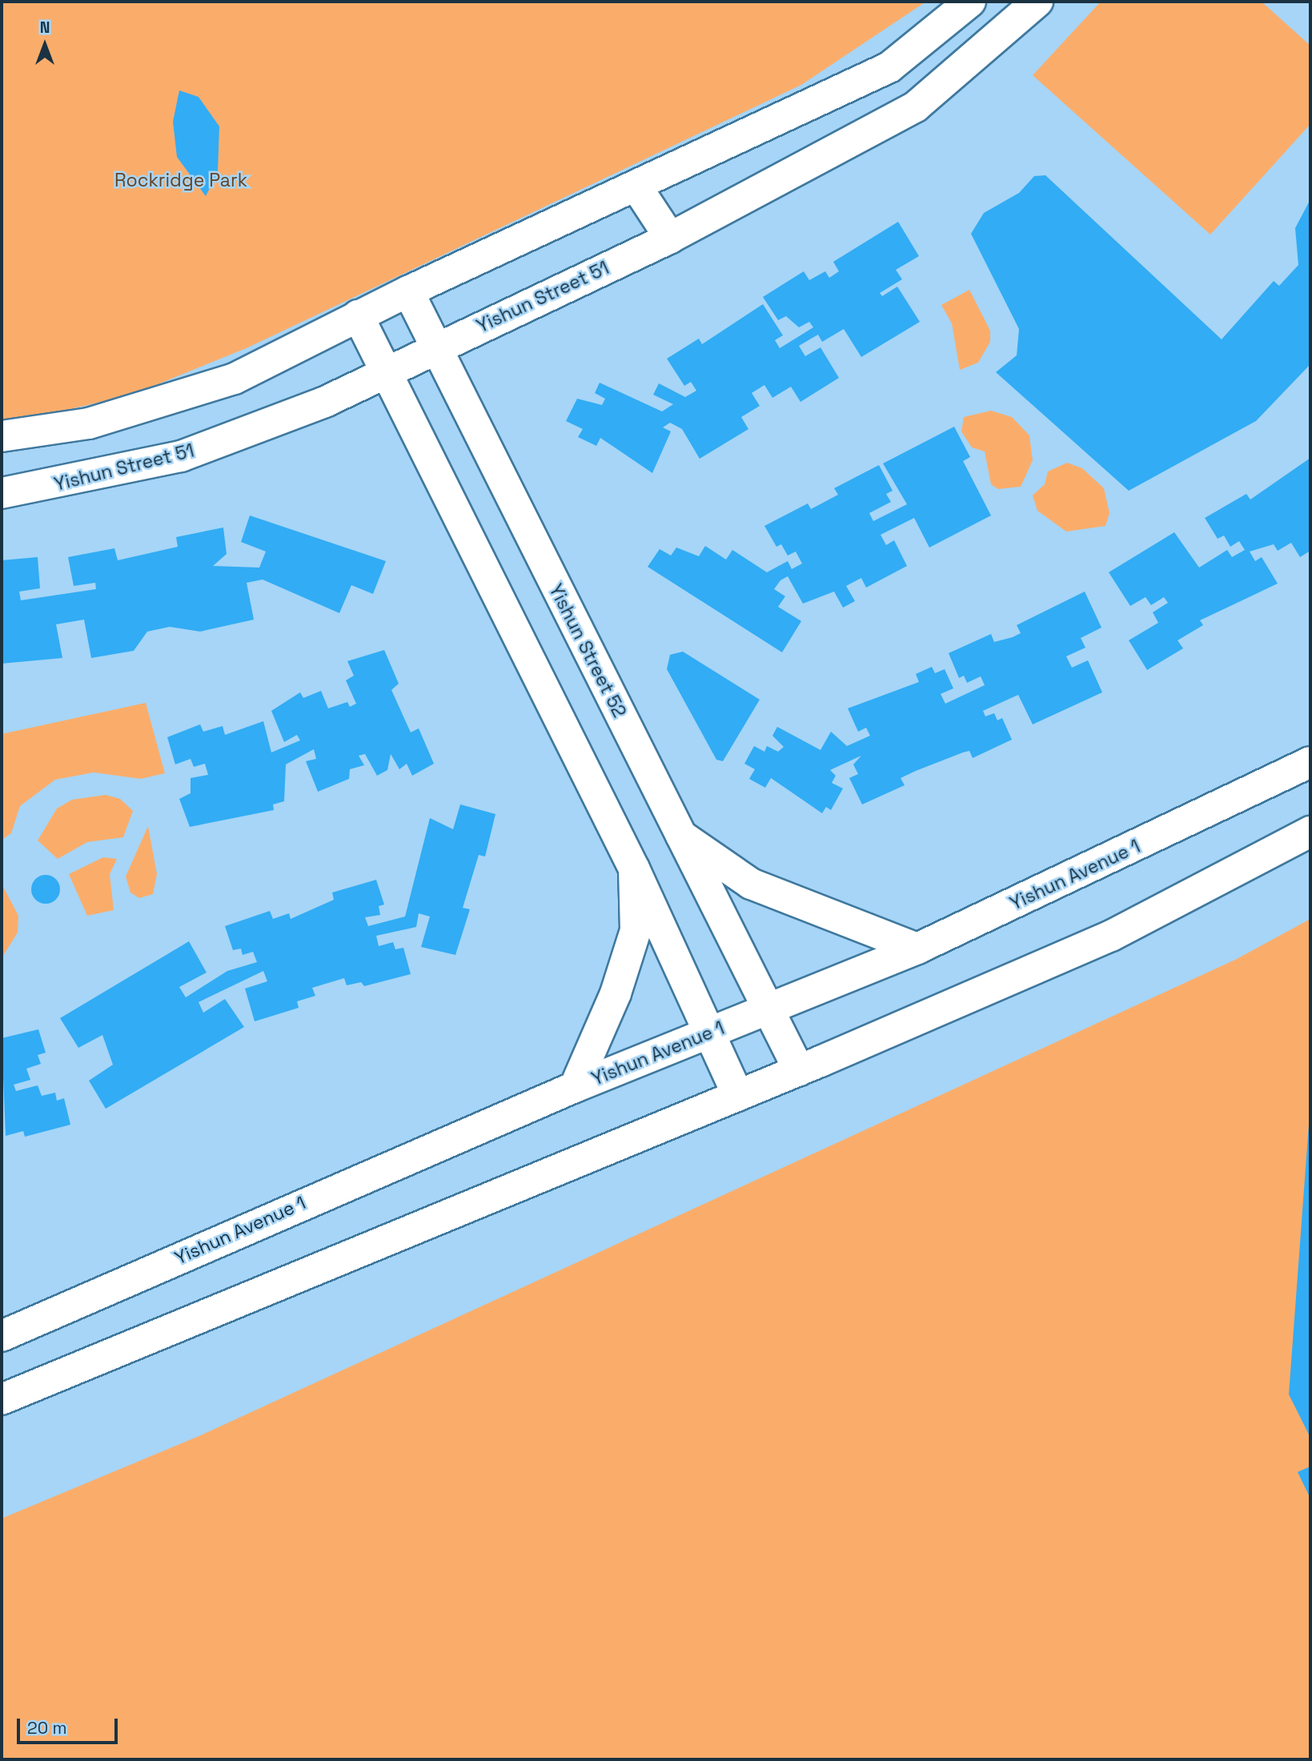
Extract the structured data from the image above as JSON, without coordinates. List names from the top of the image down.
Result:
{
  "streets": {
    "street": ["Yishun Street 51", "Yishun Street 52", "Yishun Avenue 1"]
  },
  "crossings": [
    ["Yishun Street 51", "Yishun Street 52"],
    ["Yishun Street 52", "Yishun Avenue 1"]
  ],
  "parks": ["Rockridge Park"],
  "scale_bar": "20 m",
  "north": "top"
}
